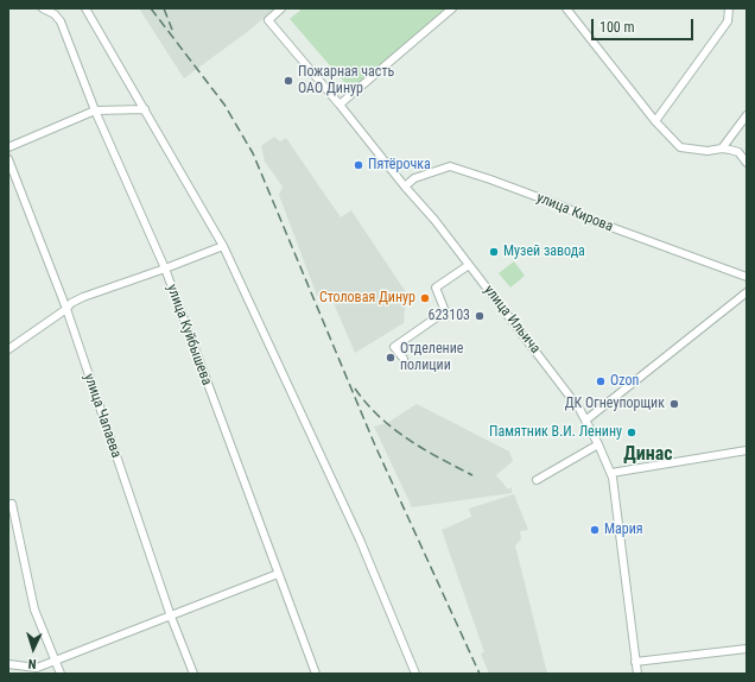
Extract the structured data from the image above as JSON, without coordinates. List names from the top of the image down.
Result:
{
  "streets": {
    "street": [
      "улица Кирова",
      "улица Ильича",
      "улица Куйбышева",
      "улица Чапаева"
    ]
  },
  "crossings": [
    ["улица Кирова", "улица Ильича"]
  ],
  "districts": ["Динас"],
  "places": [
    "Пожарная часть ОАО Динур",
    "Пятёрочка",
    "Музей завода",
    "Столовая Динур",
    "623103",
    "Отделение полиции",
    "Ozon",
    "ДК Огнеупорщик",
    "Памятник В.И. Ленину",
    "Мария"
  ],
  "scale_bar": "100 m",
  "north": "bottom"
}
